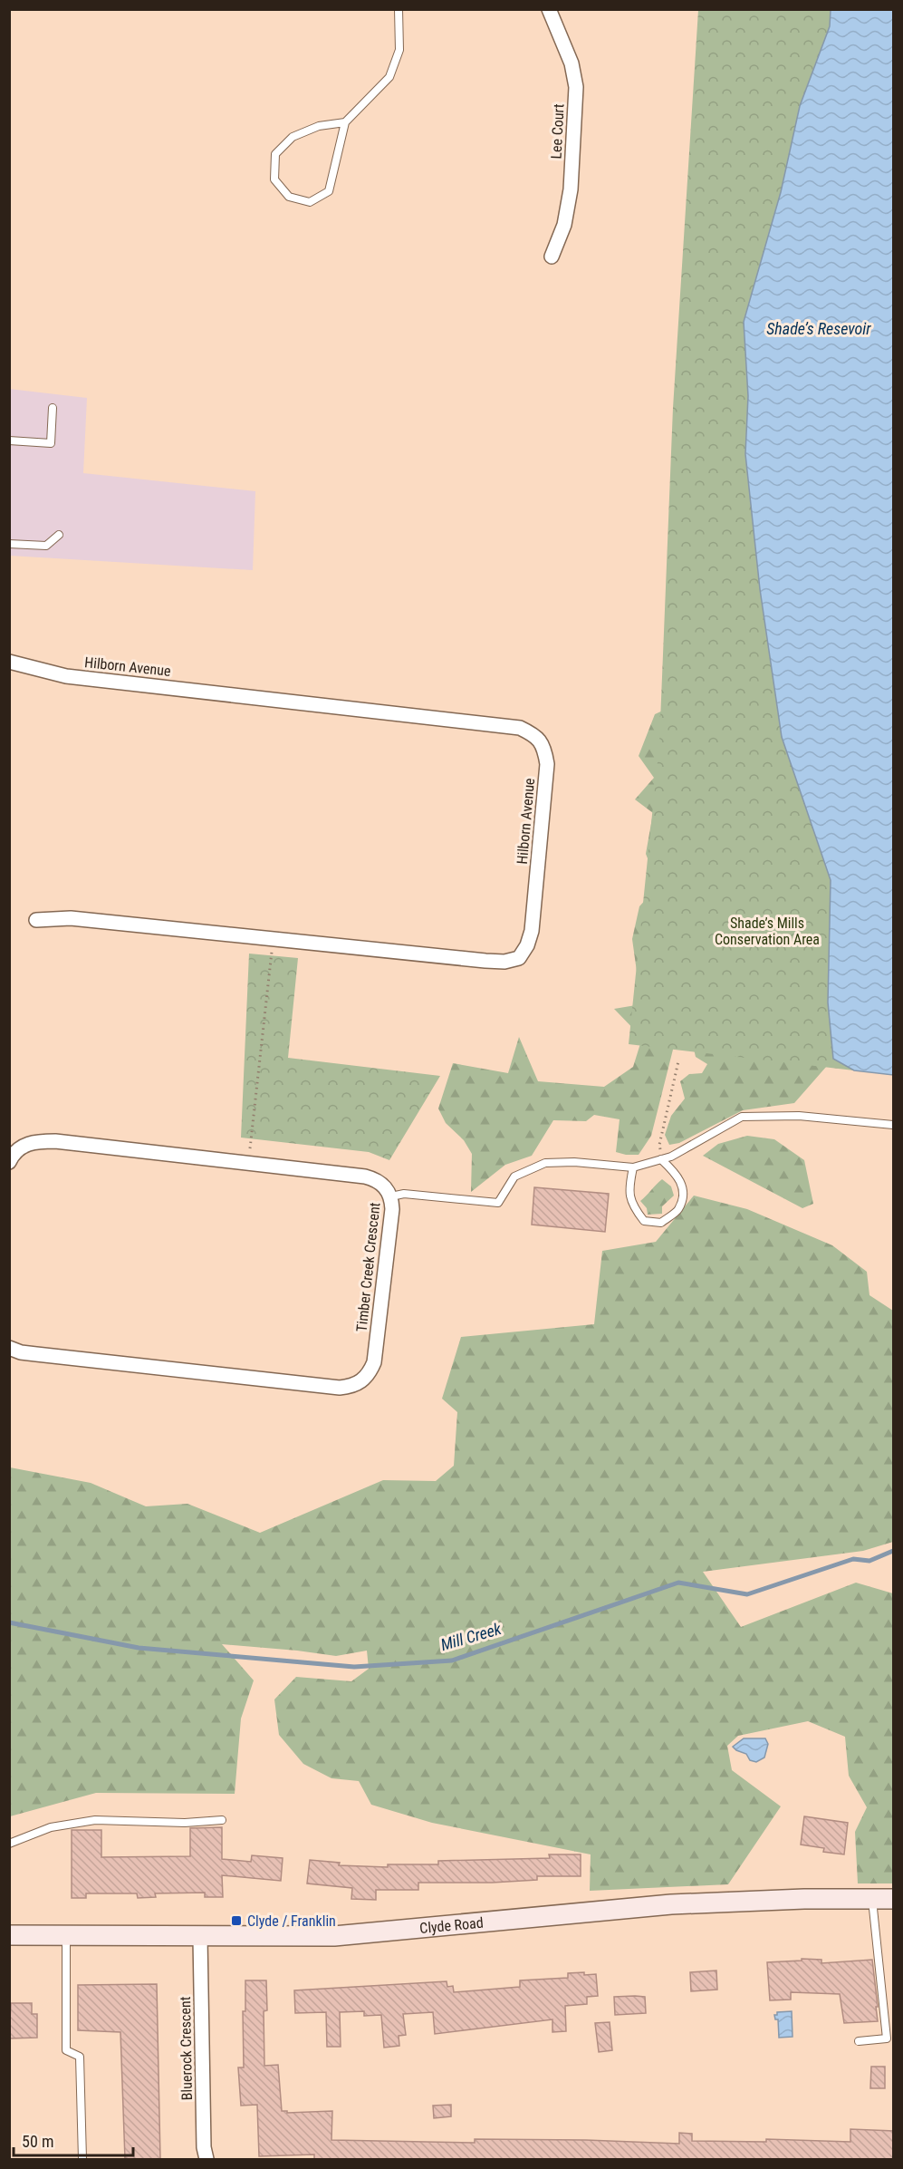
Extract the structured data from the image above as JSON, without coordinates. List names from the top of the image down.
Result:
{
  "streets": {
    "main road": ["Clyde Road"],
    "street": [
      "Lee Court",
      "Hilborn Avenue",
      "Timber Creek Crescent",
      "Bluerock Crescent"
    ]
  },
  "crossings": [
    ["Clyde Road", "Bluerock Crescent"]
  ],
  "water": ["Shade’s Resevoir", "Mill Creek"],
  "parks": ["Shade’s Mills Conservation Area"],
  "places": {
    "transit": ["Clyde / Franklin"]
  },
  "scale_bar": "50 m"
}
